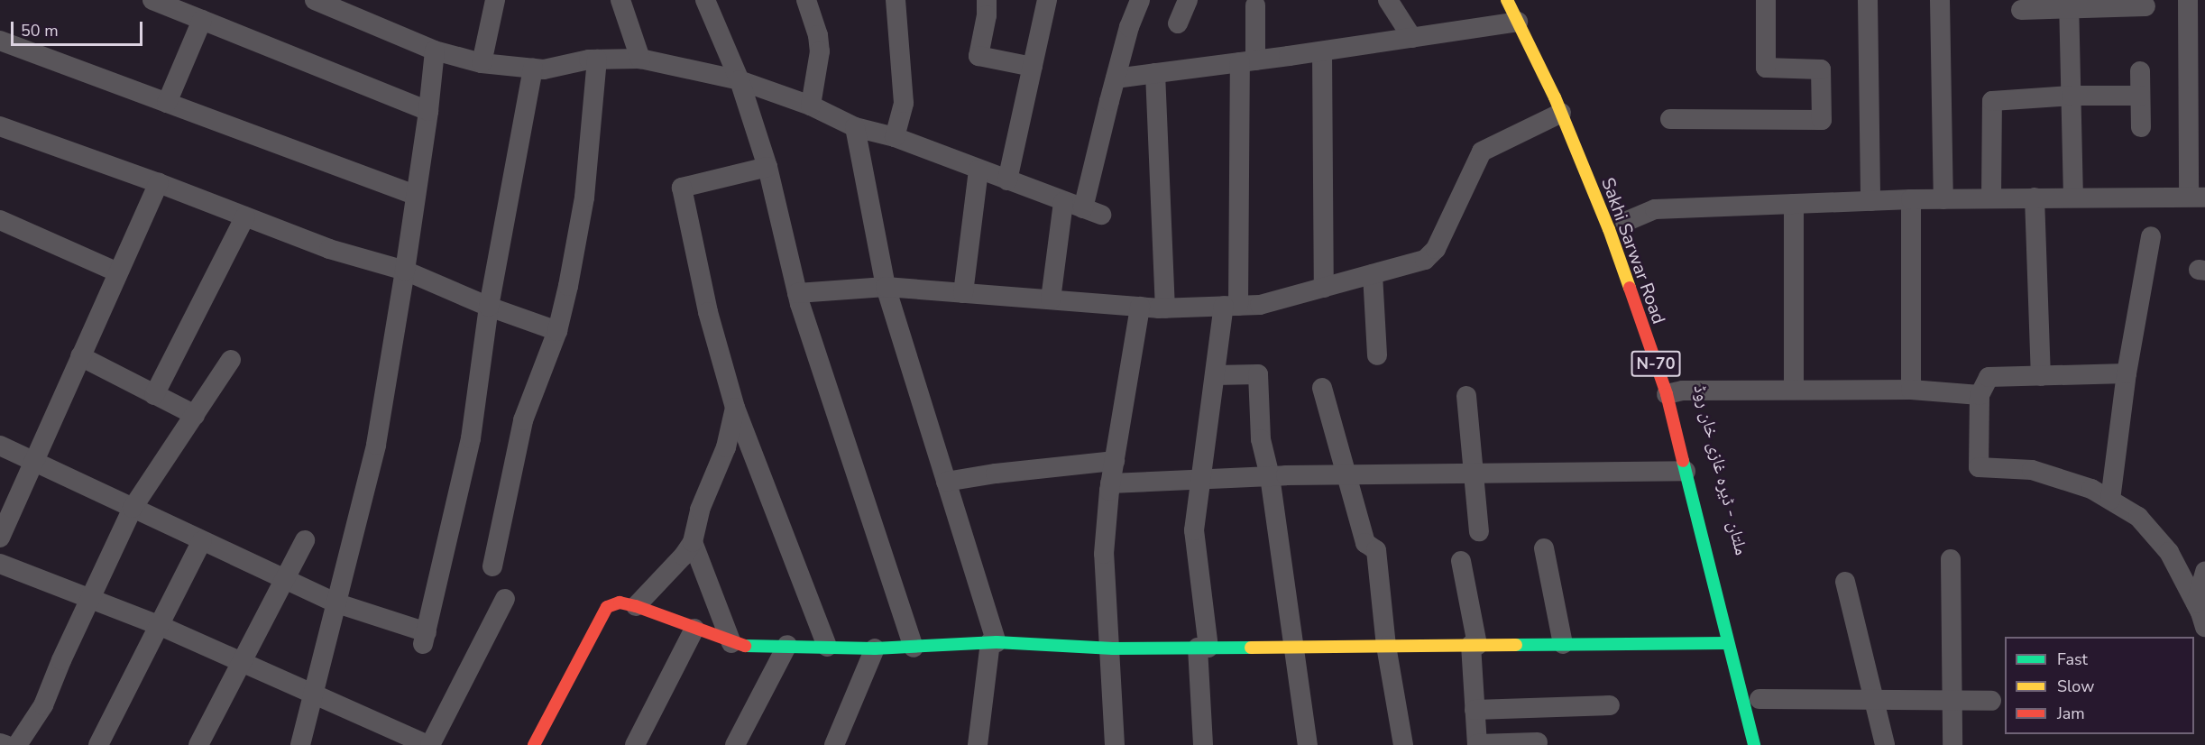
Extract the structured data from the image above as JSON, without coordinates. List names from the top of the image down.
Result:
{
  "streets": {
    "main road": ["Sakhi Sarwar Road", "N-70"]
  },
  "legend": ["Fast", "Slow", "Jam"],
  "scale_bar": "50 m"
}
